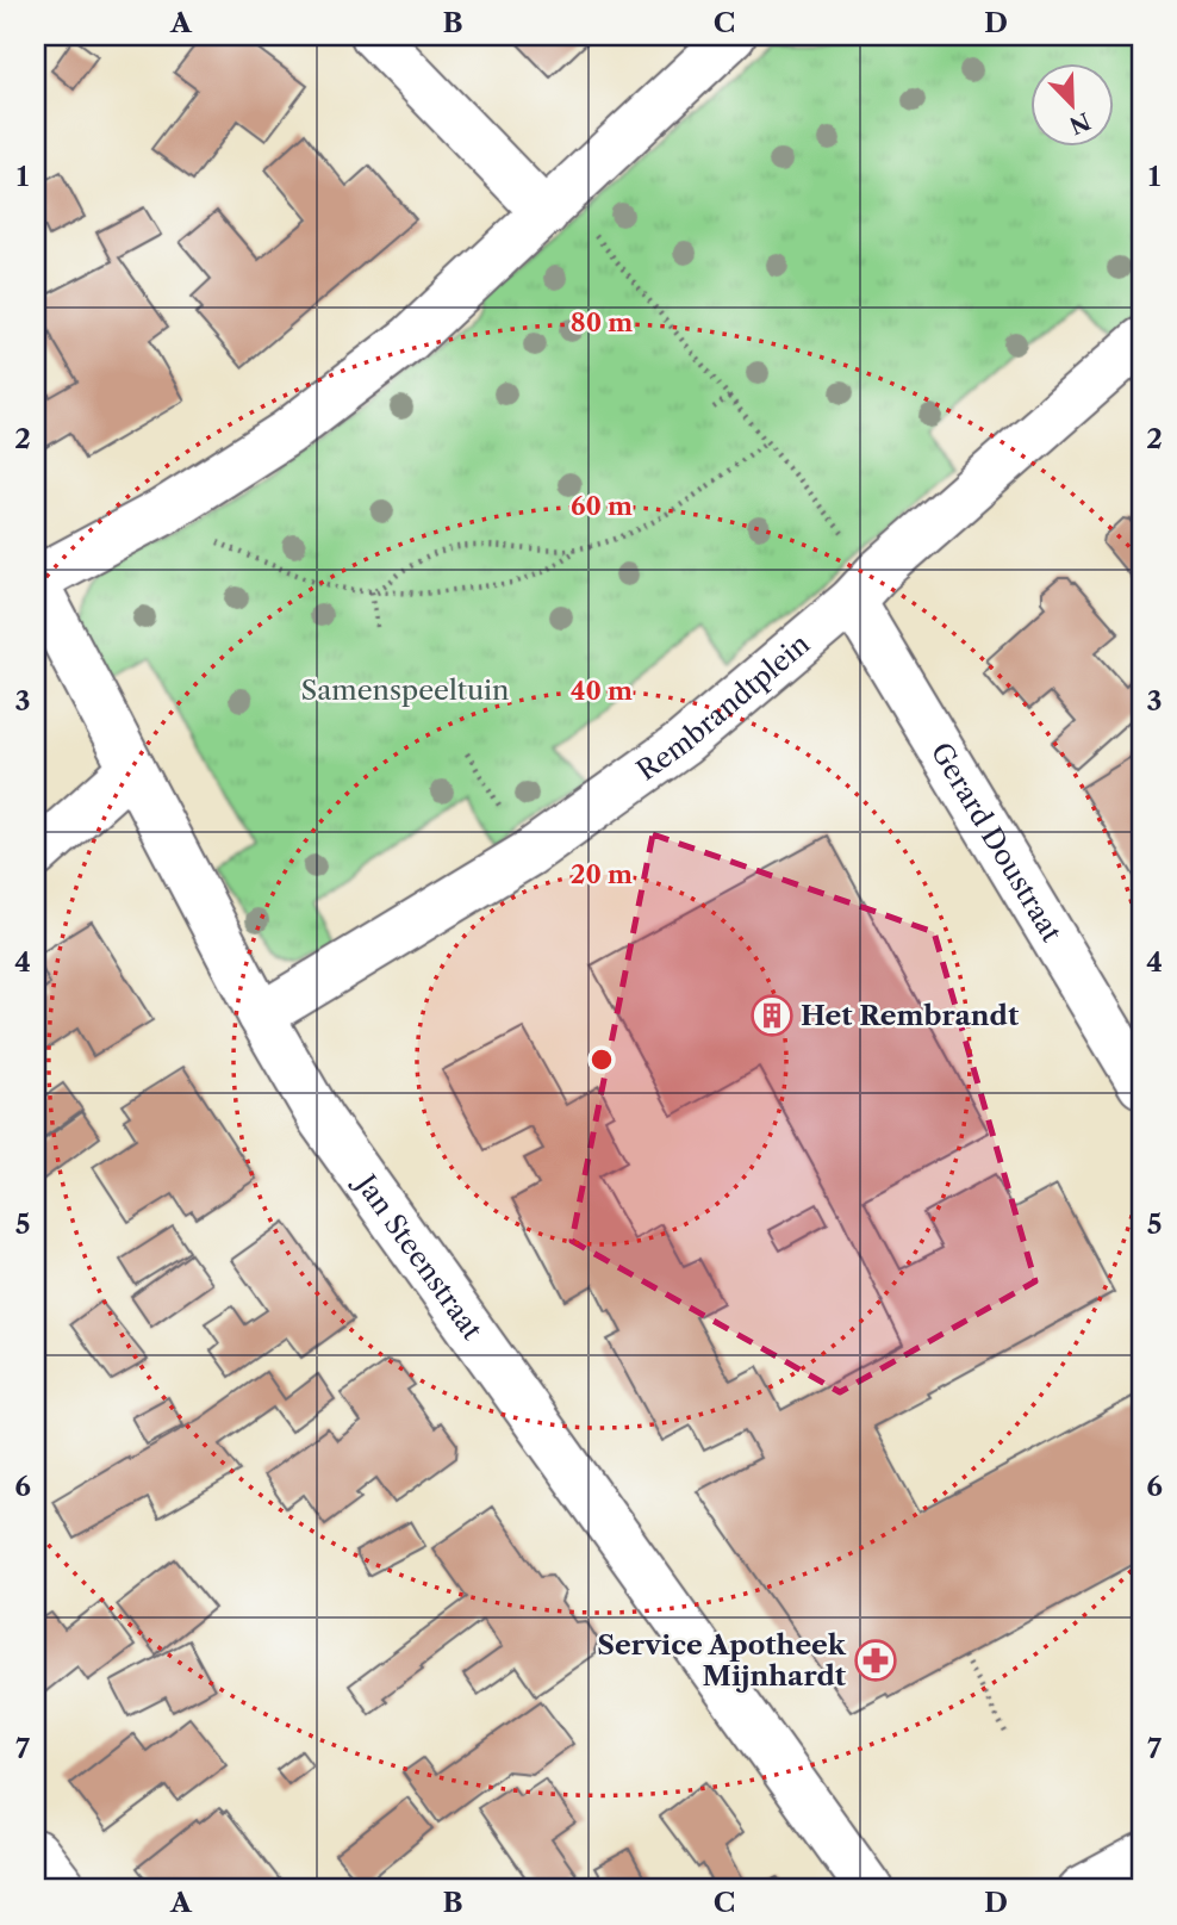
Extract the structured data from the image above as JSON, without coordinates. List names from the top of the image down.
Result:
{
  "streets": {
    "street": ["Rembrandtplein", "Gerard Doustraat", "Jan Steenstraat"]
  },
  "crossings": [
    ["Rembrandtplein", "Gerard Doustraat"],
    ["Rembrandtplein", "Jan Steenstraat"]
  ],
  "parks": ["Samenspeeltuin"],
  "places": {
    "building": ["Het Rembrandt"],
    "pharmacy": ["Service Apotheek Mijnhardt"]
  },
  "north": "bottom right",
  "grid": {
    "columns": [
      "A",
      "B",
      "C",
      "D"
    ],
    "rows": [
      "1",
      "2",
      "3",
      "4",
      "5",
      "6",
      "7"
    ]
  },
  "rings": [
    "80 m",
    "60 m",
    "40 m",
    "20 m"
  ]
}
